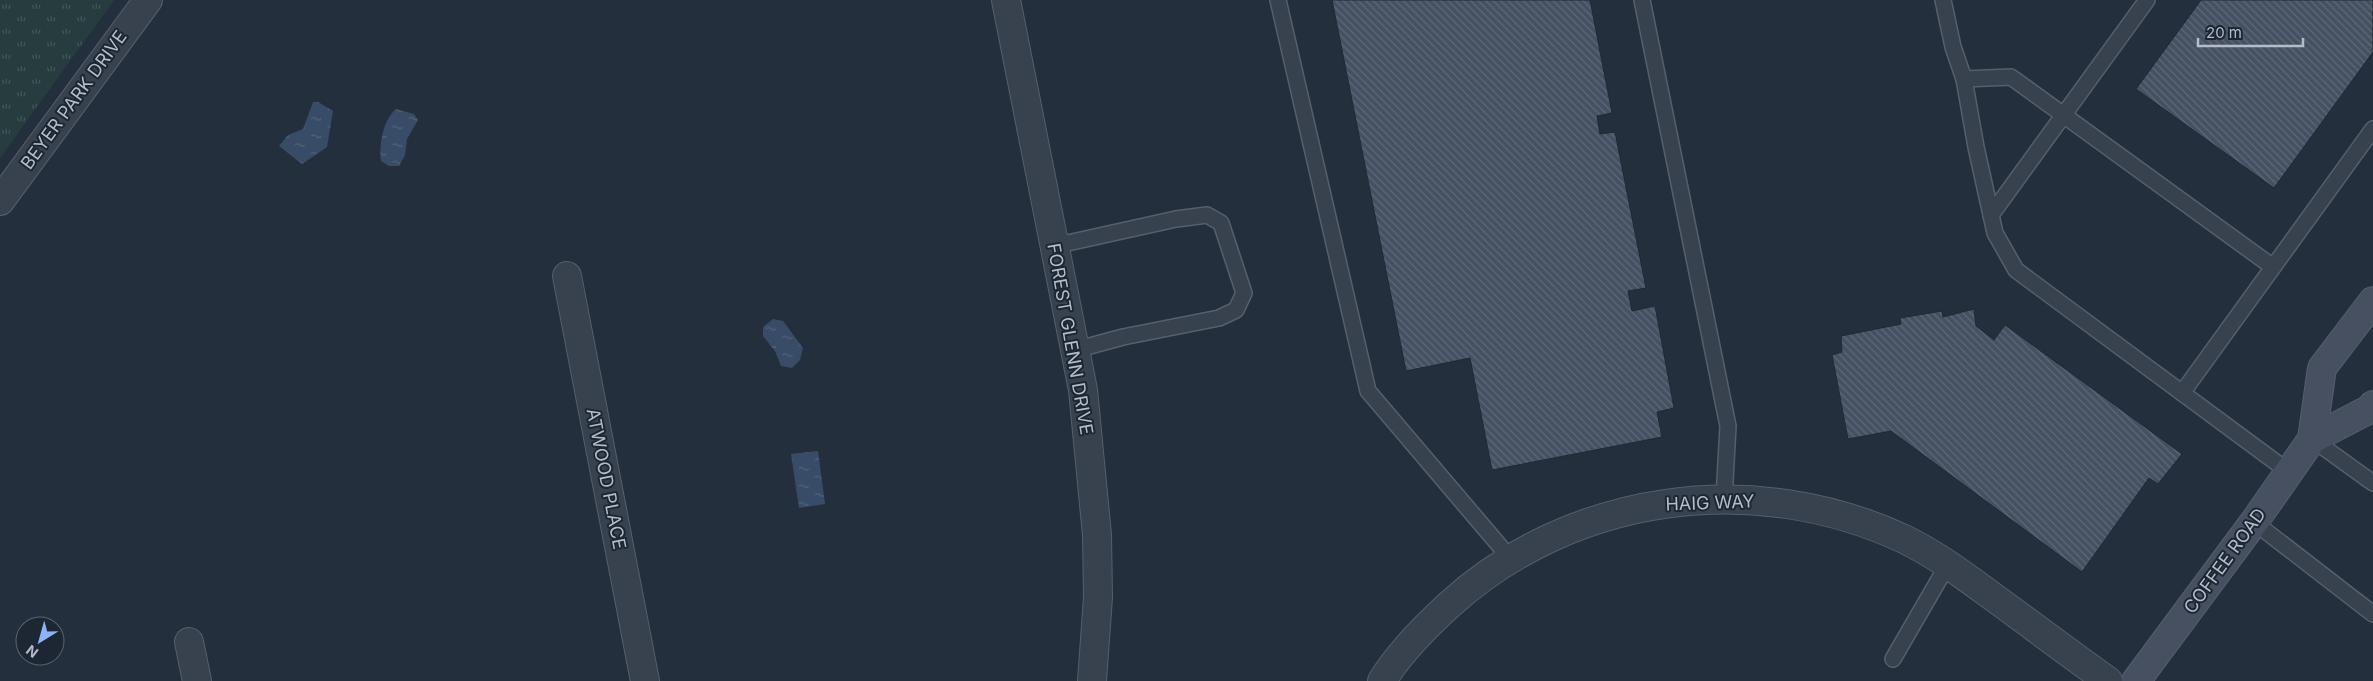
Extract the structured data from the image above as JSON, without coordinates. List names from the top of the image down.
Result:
{
  "streets": {
    "main road": ["COFFEE ROAD"],
    "street": [
      "BEYER PARK DRIVE",
      "FOREST GLENN DRIVE",
      "ATWOOD PLACE",
      "HAIG WAY"
    ]
  },
  "scale_bar": "20 m",
  "north": "bottom left"
}
